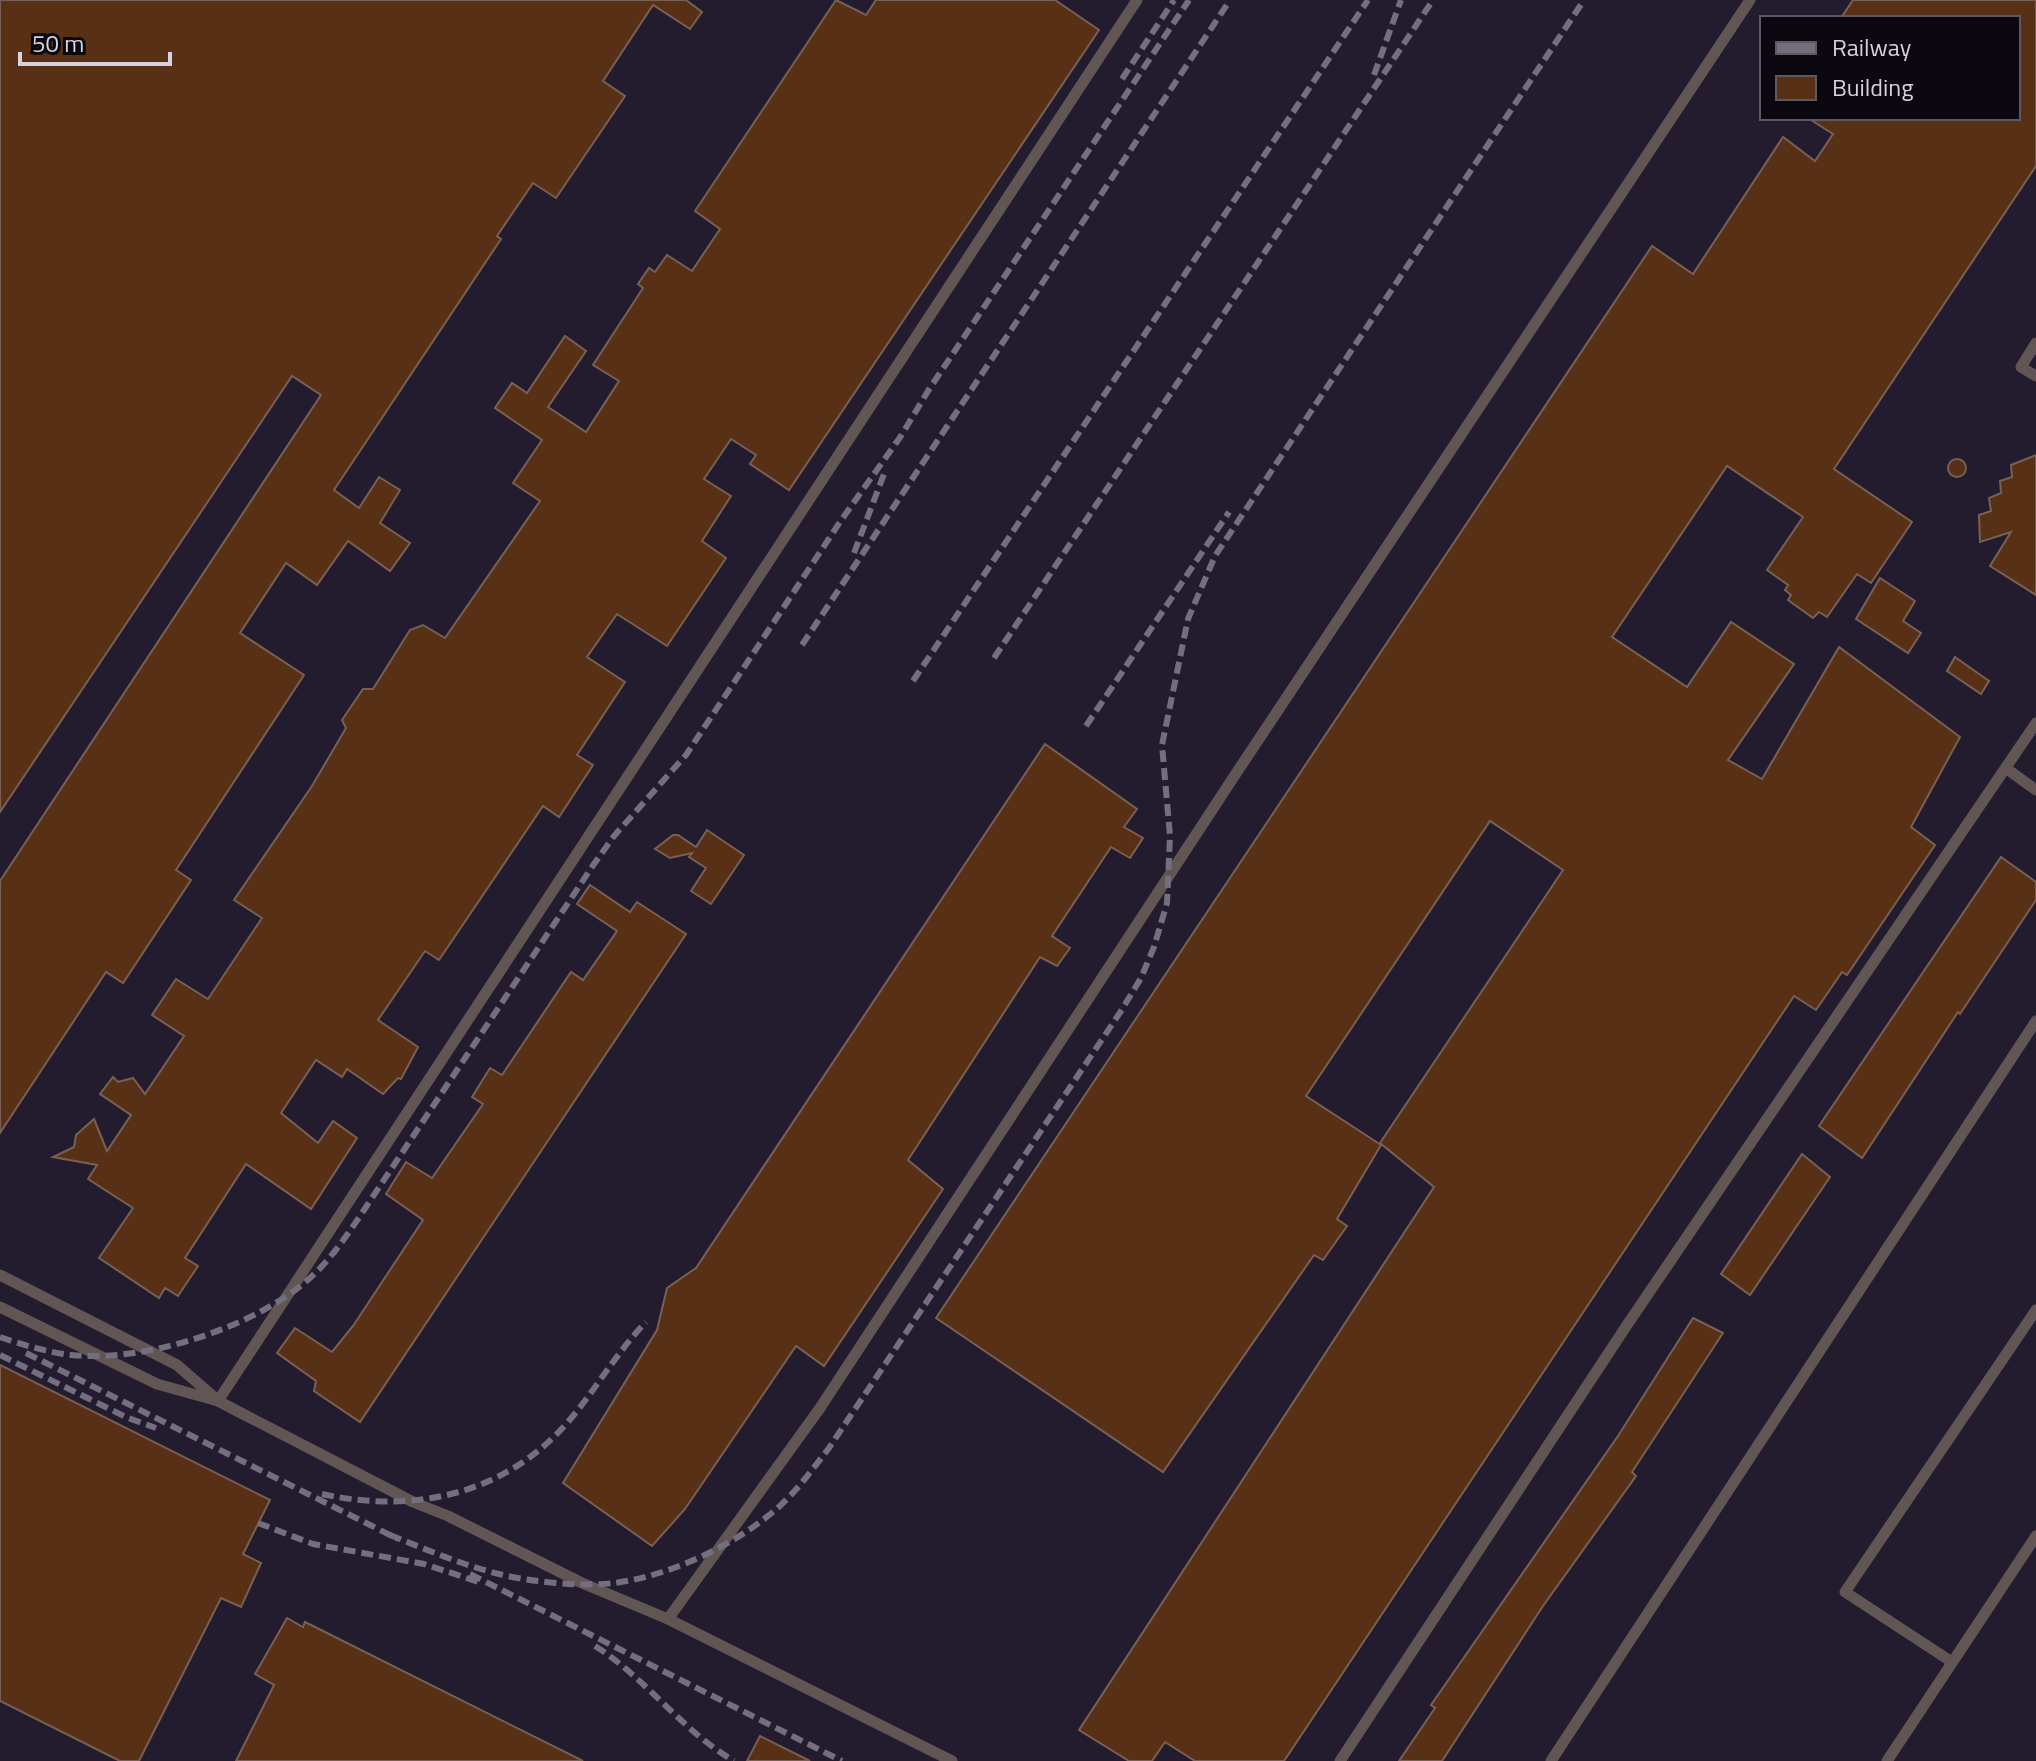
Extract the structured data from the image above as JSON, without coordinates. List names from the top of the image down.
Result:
{
  "legend": ["Railway", "Building"],
  "scale_bar": "50 m"
}
